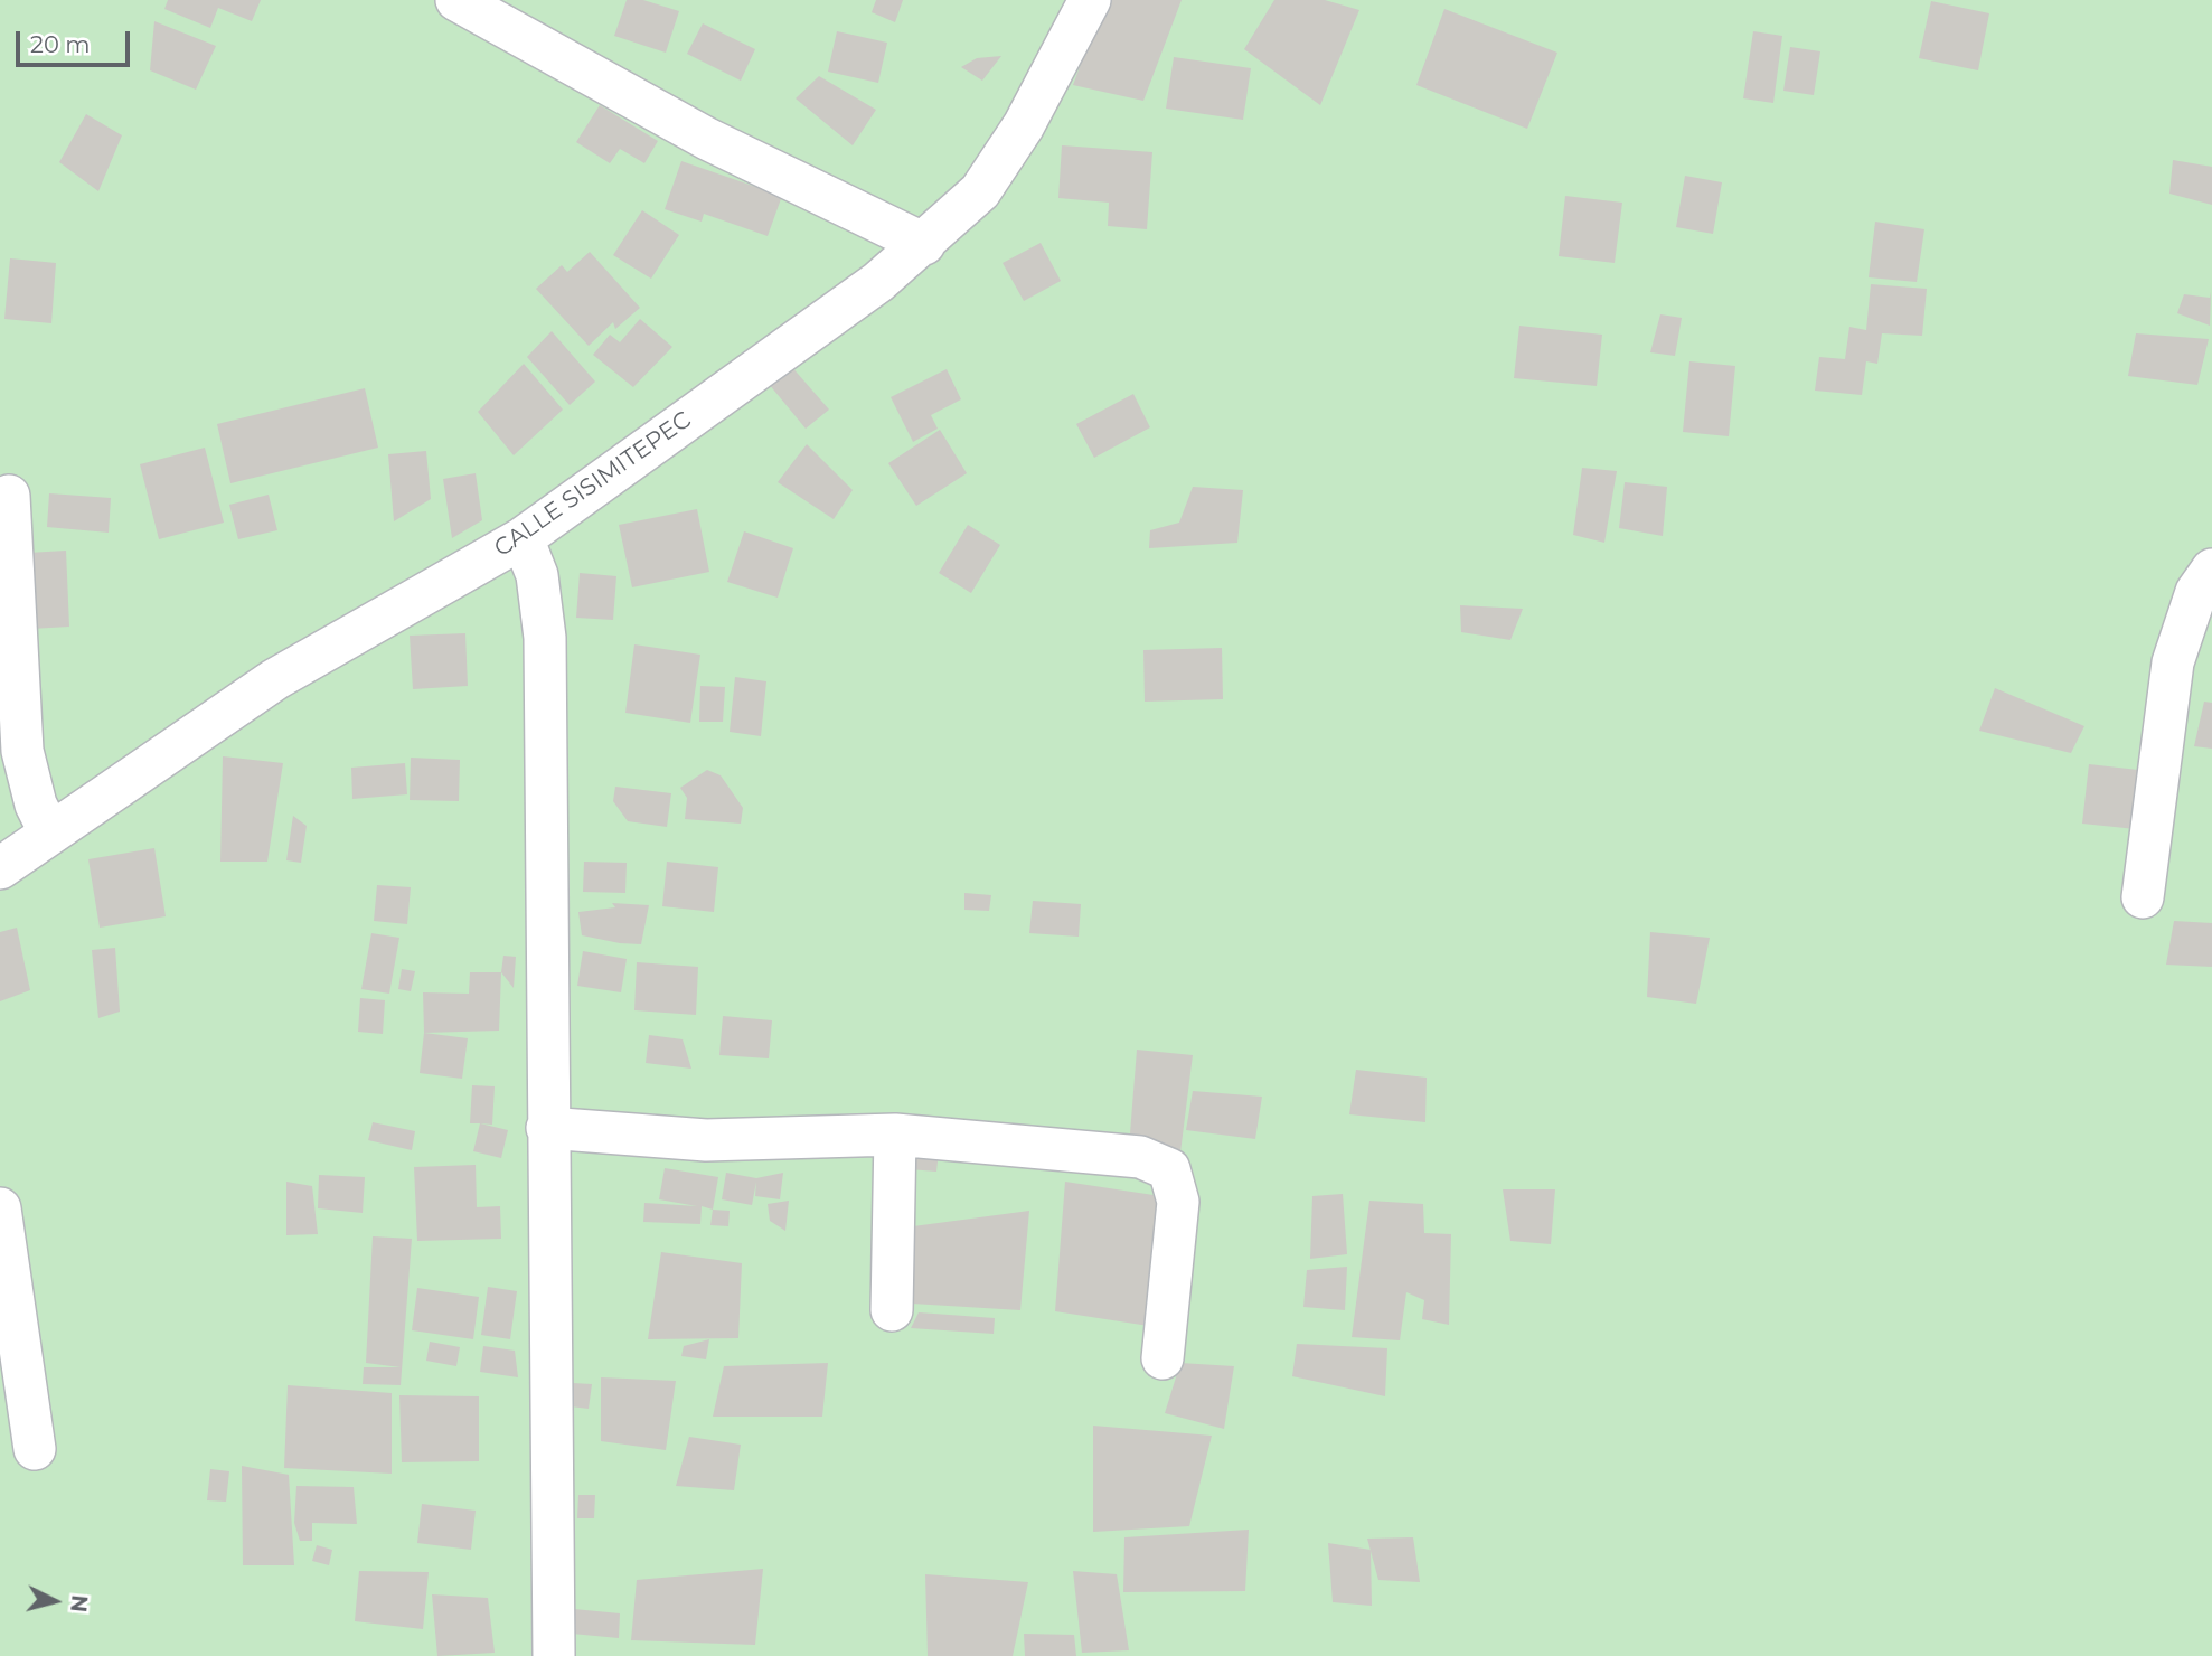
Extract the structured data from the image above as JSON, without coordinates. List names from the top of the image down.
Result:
{
  "streets": {
    "street": ["CALLE SISIMITEPEC"]
  },
  "scale_bar": "20 m",
  "north": "right"
}
